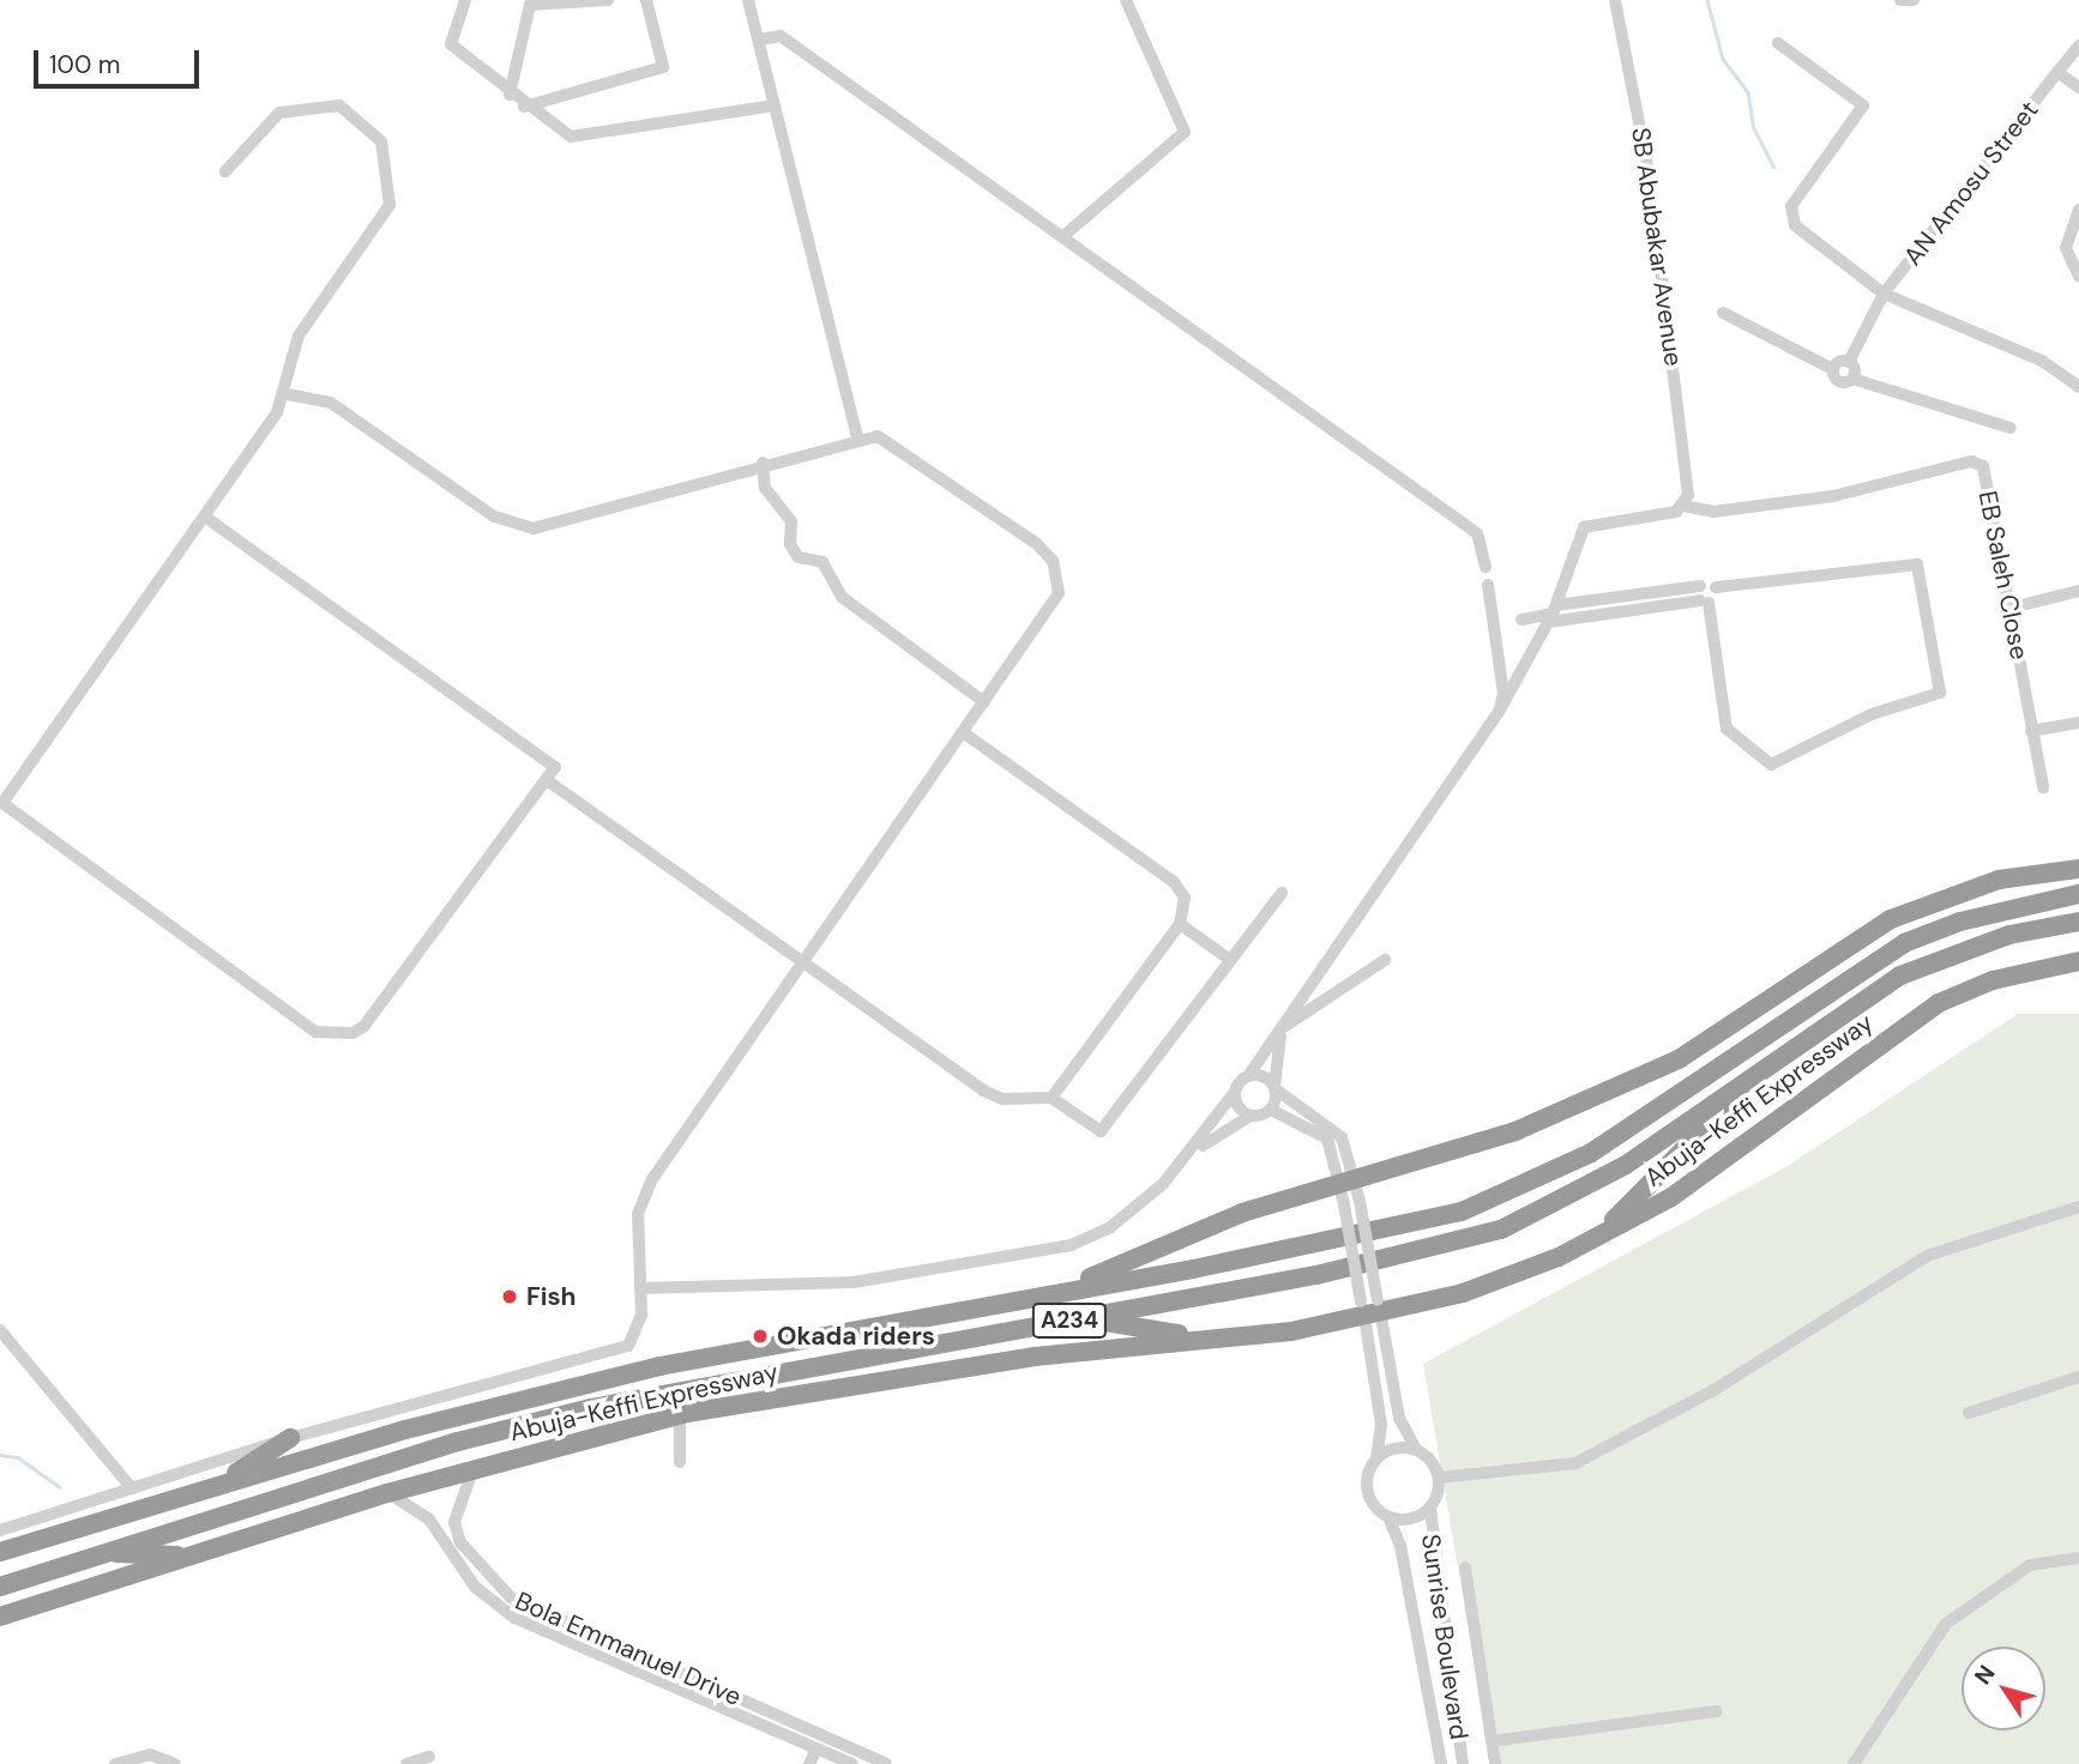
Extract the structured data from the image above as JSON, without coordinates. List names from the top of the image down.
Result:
{
  "streets": {
    "highway": ["Abuja-Keffi Expressway", "A234"],
    "street": [
      "AN Amosu Street",
      "SB Abubakar Avenue",
      "EB Saleh Close",
      "Sunrise Boulevard",
      "Bola Emmanuel Drive"
    ]
  },
  "crossings": [
    ["SB Abubakar Avenue", "EB Saleh Close"],
    ["Abuja-Keffi Expressway", "Bola Emmanuel Drive"]
  ],
  "places": ["Fish", "Okada riders"],
  "scale_bar": "100 m",
  "north": "top left"
}
